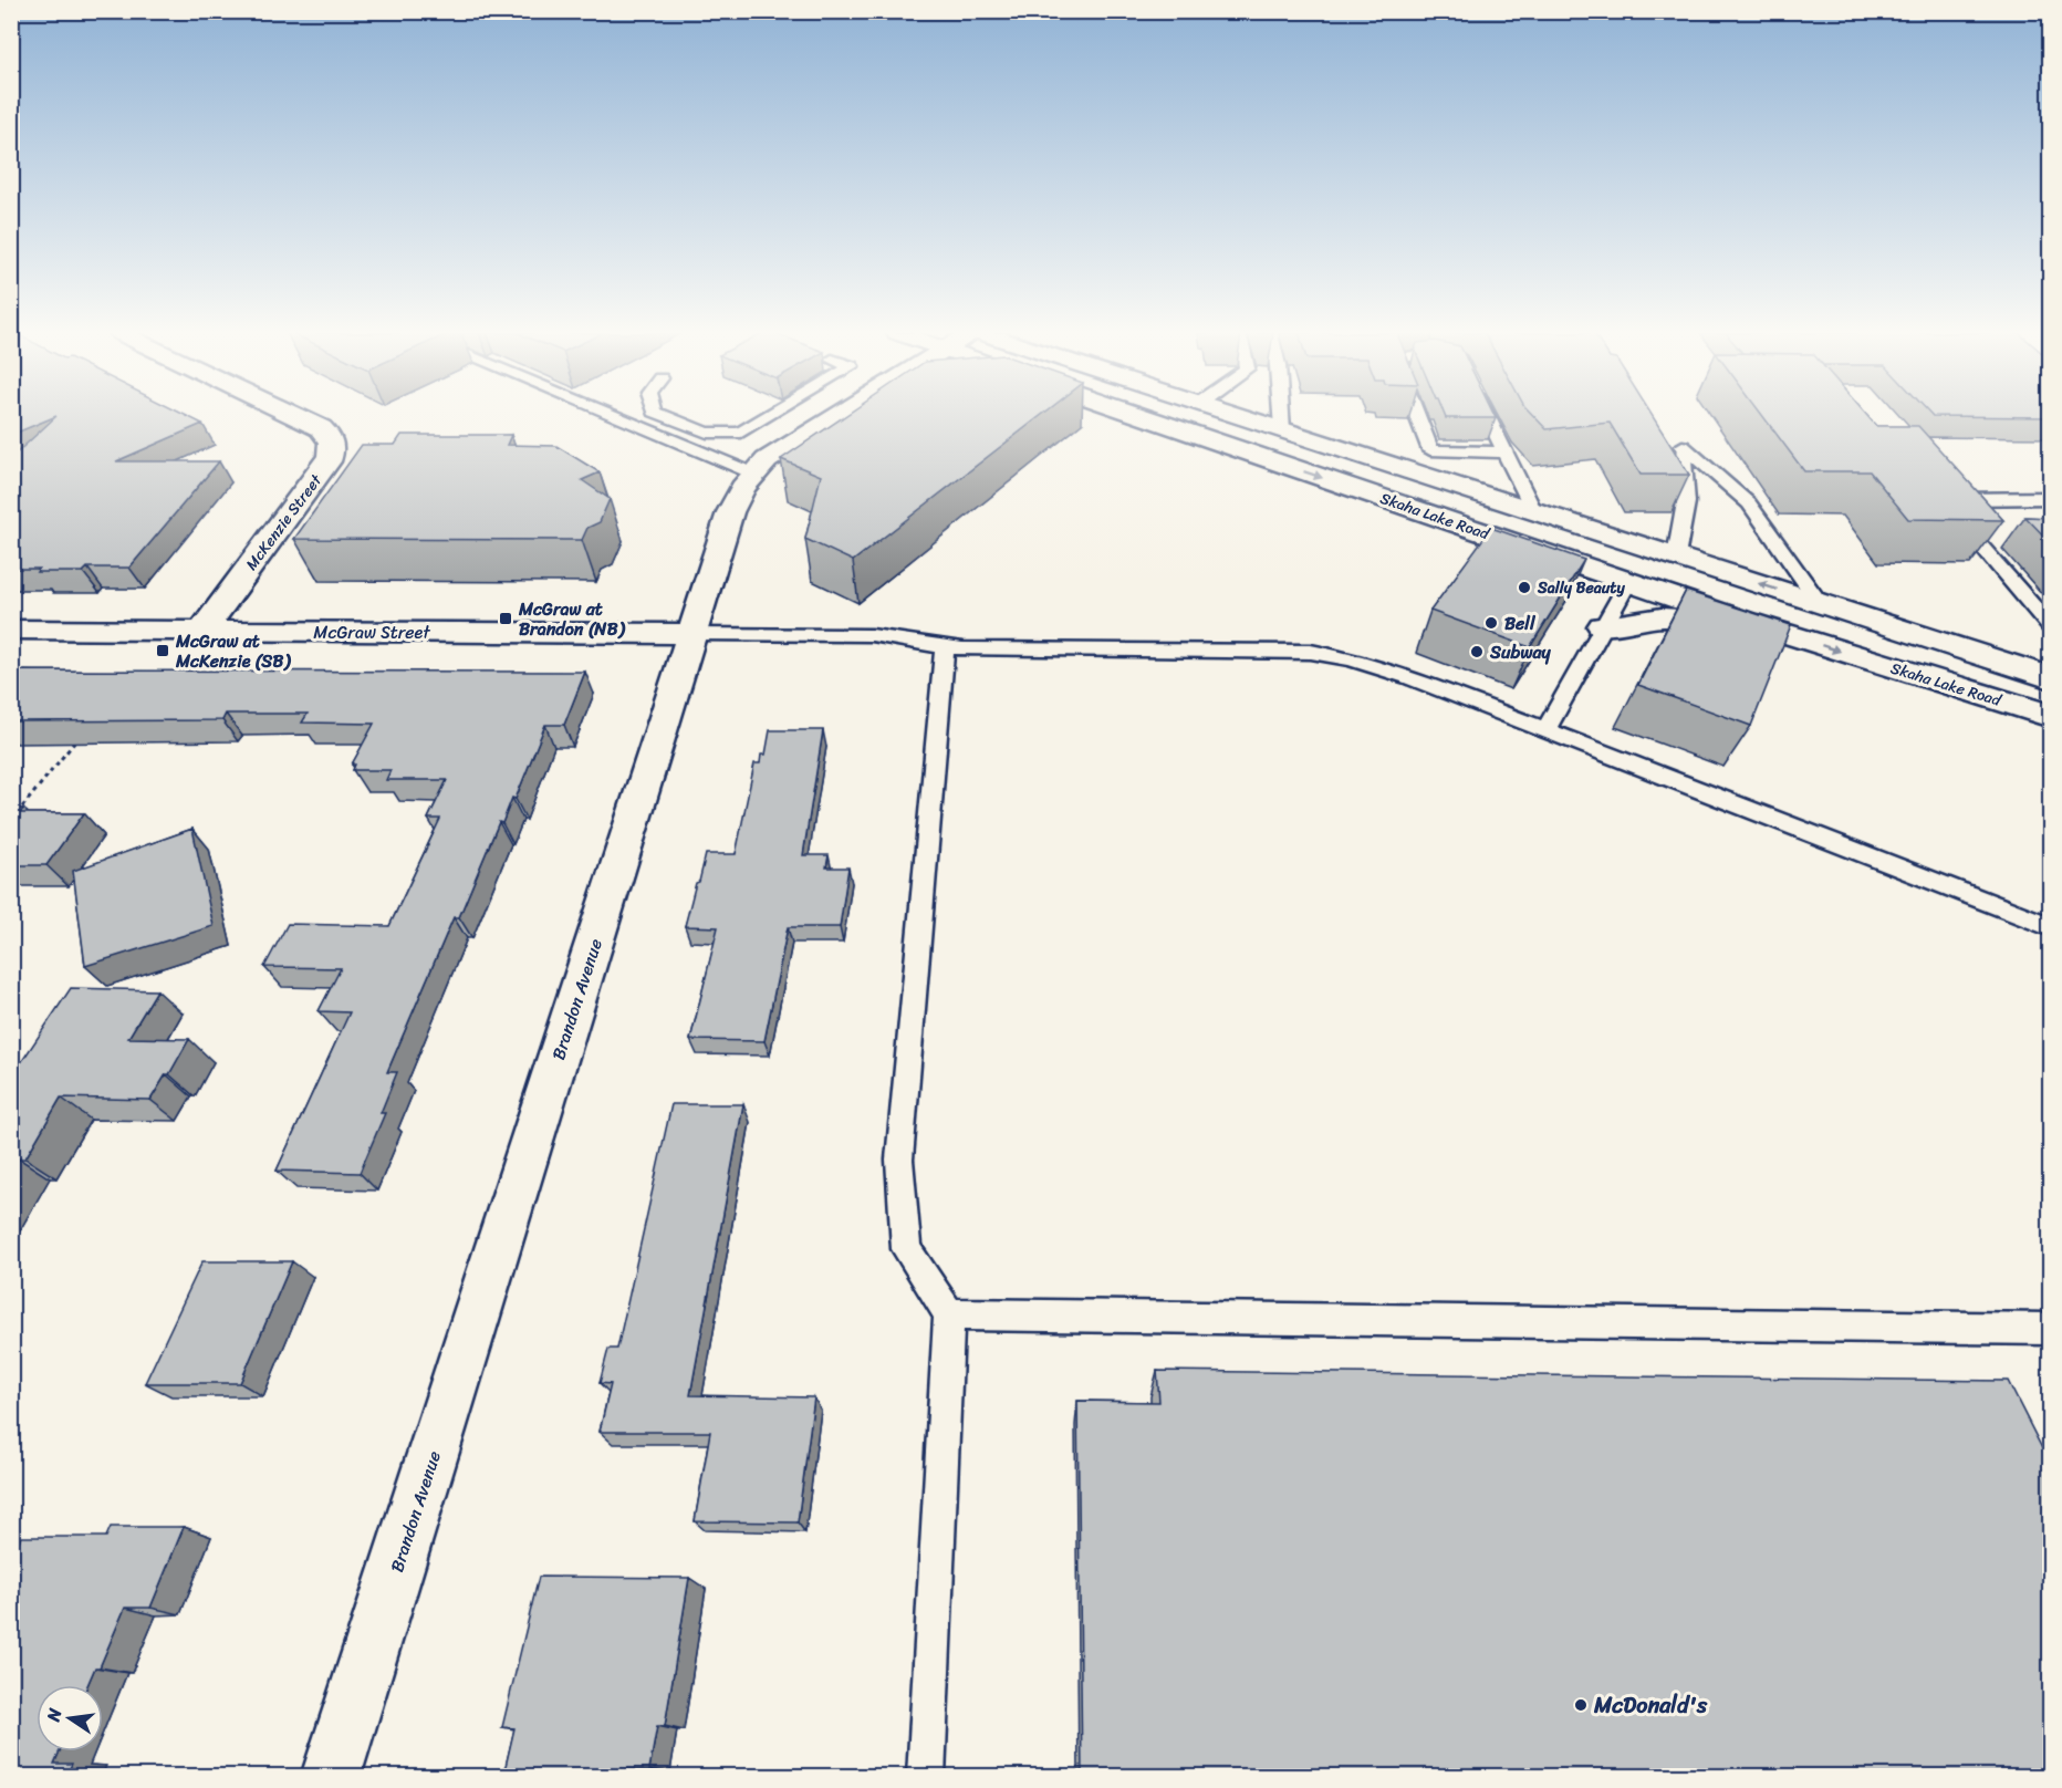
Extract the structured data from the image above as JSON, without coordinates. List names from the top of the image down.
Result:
{
  "streets": {
    "main road": [
      "Skaha Lake Road",
      "McKenzie Street",
      "McGraw Street",
      "Brandon Avenue"
    ]
  },
  "crossings": [
    ["McKenzie Street", "McGraw Street"],
    ["McGraw Street", "Brandon Avenue"]
  ],
  "places": {
    "other": [
      "Sally Beauty",
      "Bell",
      "Subway",
      "McDonald's"
    ],
    "transit": ["McGraw at Brandon (NB)", "McGraw at McKenzie (SB)"]
  },
  "north": "left"
}
